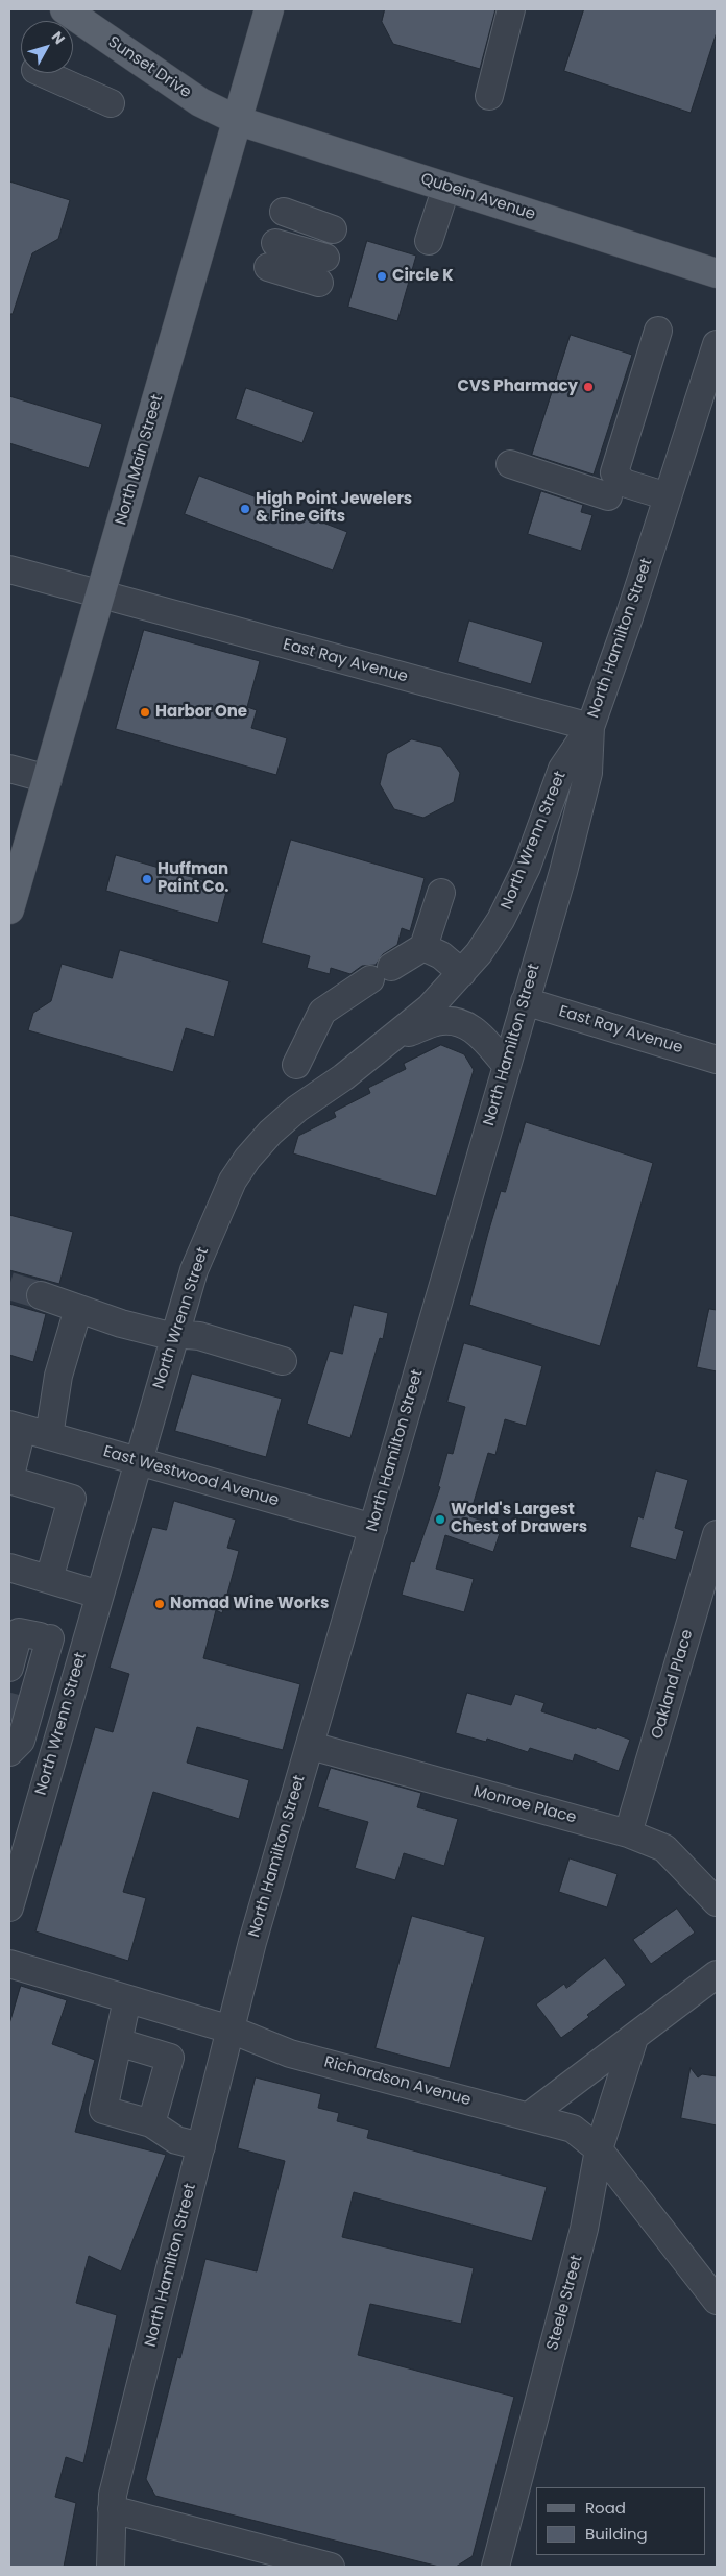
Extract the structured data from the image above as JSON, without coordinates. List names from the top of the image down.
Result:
{
  "streets": {
    "main road": ["Sunset Drive", "Qubein Avenue", "North Main Street"],
    "street": [
      "North Hamilton Street",
      "East Ray Avenue",
      "North Wrenn Street",
      "East Westwood Avenue",
      "Oakland Place",
      "Monroe Place",
      "Richardson Avenue",
      "Steele Street"
    ]
  },
  "crossings": [
    ["Sunset Drive", "Qubein Avenue"],
    ["Sunset Drive", "North Main Street"],
    ["Qubein Avenue", "North Main Street"],
    ["North Main Street", "East Ray Avenue"],
    ["North Hamilton Street", "East Ray Avenue"],
    ["North Hamilton Street", "North Wrenn Street"],
    ["North Hamilton Street", "East Westwood Avenue"],
    ["North Hamilton Street", "Monroe Place"],
    ["North Hamilton Street", "Richardson Avenue"],
    ["East Ray Avenue", "North Wrenn Street"],
    ["North Wrenn Street", "East Westwood Avenue"],
    ["Oakland Place", "Monroe Place"],
    ["Richardson Avenue", "Steele Street"]
  ],
  "places": [
    "Circle K",
    "CVS Pharmacy",
    "High Point Jewelers & Fine Gifts",
    "Harbor One",
    "Huffman Paint Co.",
    "World's Largest Chest of Drawers",
    "Nomad Wine Works"
  ],
  "legend": ["Road", "Building"],
  "north": "top right"
}
